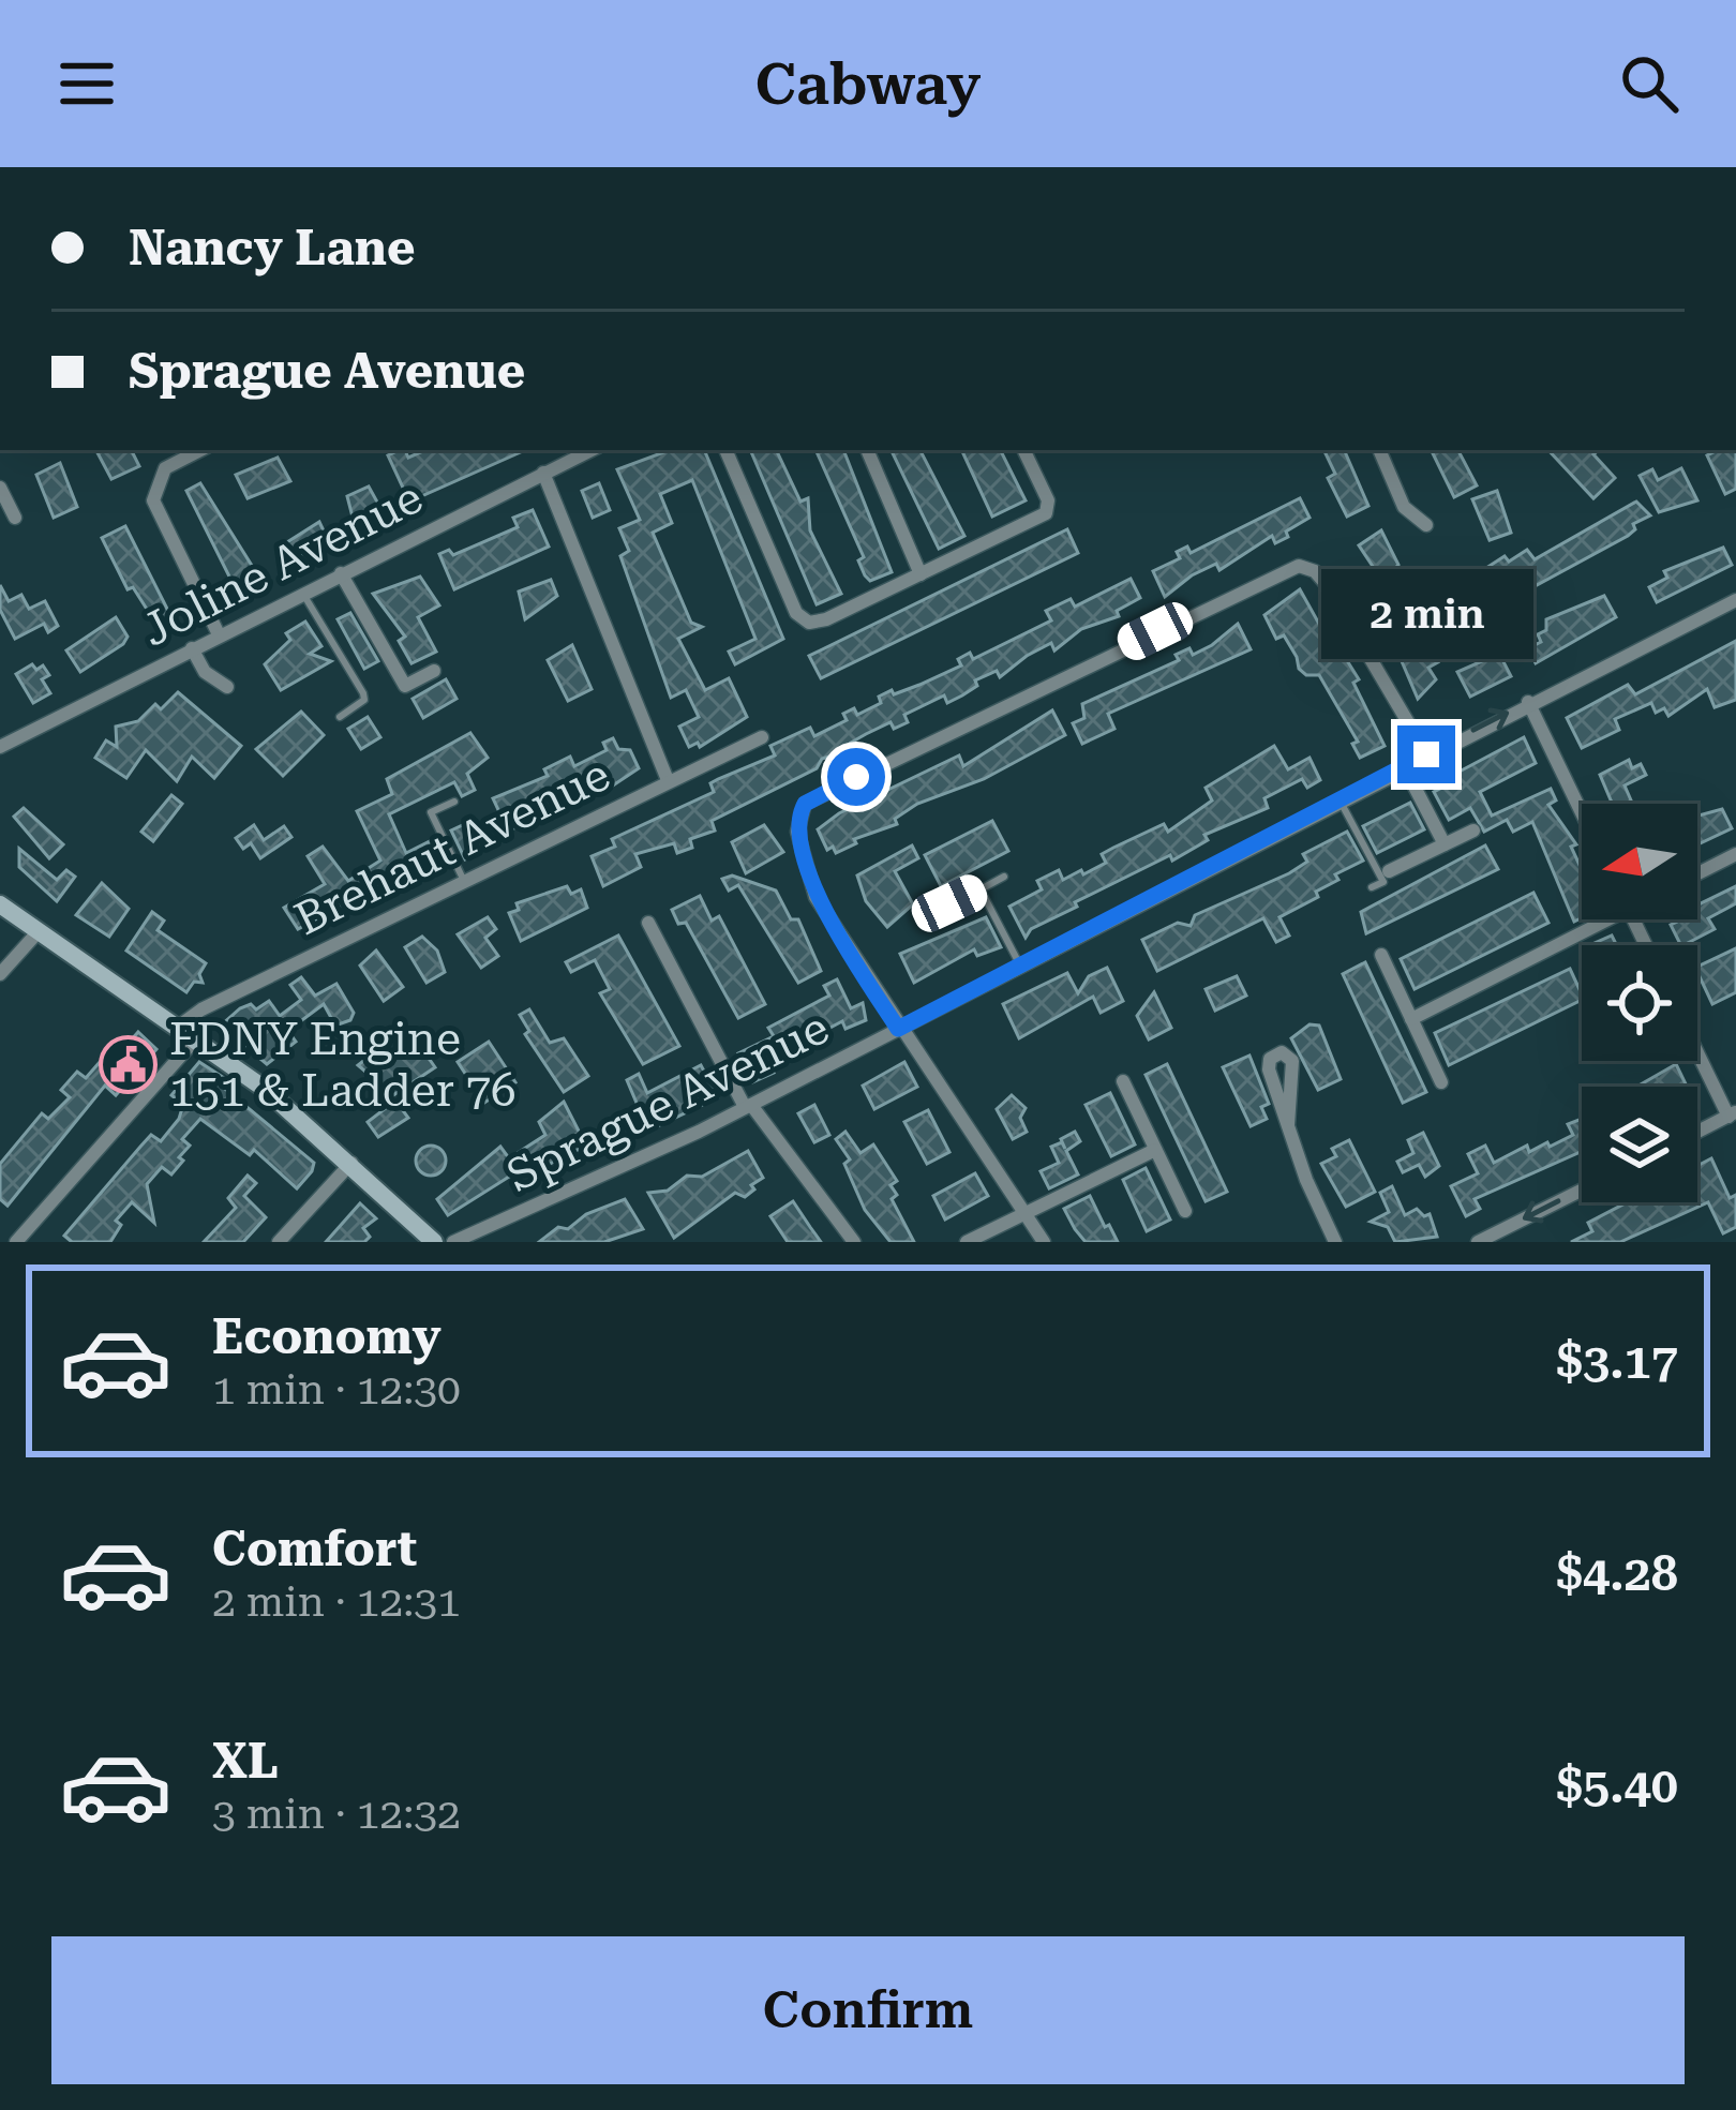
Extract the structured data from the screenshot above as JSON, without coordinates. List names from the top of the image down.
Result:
{
  "streets": {
    "street": ["Joline Avenue", "Brehaut Avenue", "Sprague Avenue"]
  },
  "places": {
    "public building": ["FDNY Engine 151 & Ladder 76"]
  },
  "north": "left",
  "page": {
    "header": "Cabway",
    "banner": ["Nancy Lane", "Sprague Avenue"],
    "bubble": "2 min",
    "list": [
      {
        "name": "Economy",
        "note": "1 min · 12:30",
        "value": "$3.17"
      },
      {
        "name": "Comfort",
        "note": "2 min · 12:31",
        "value": "$4.28"
      },
      {
        "name": "XL",
        "note": "3 min · 12:32",
        "value": "$5.40"
      }
    ],
    "buttons": "Confirm"
  }
}
